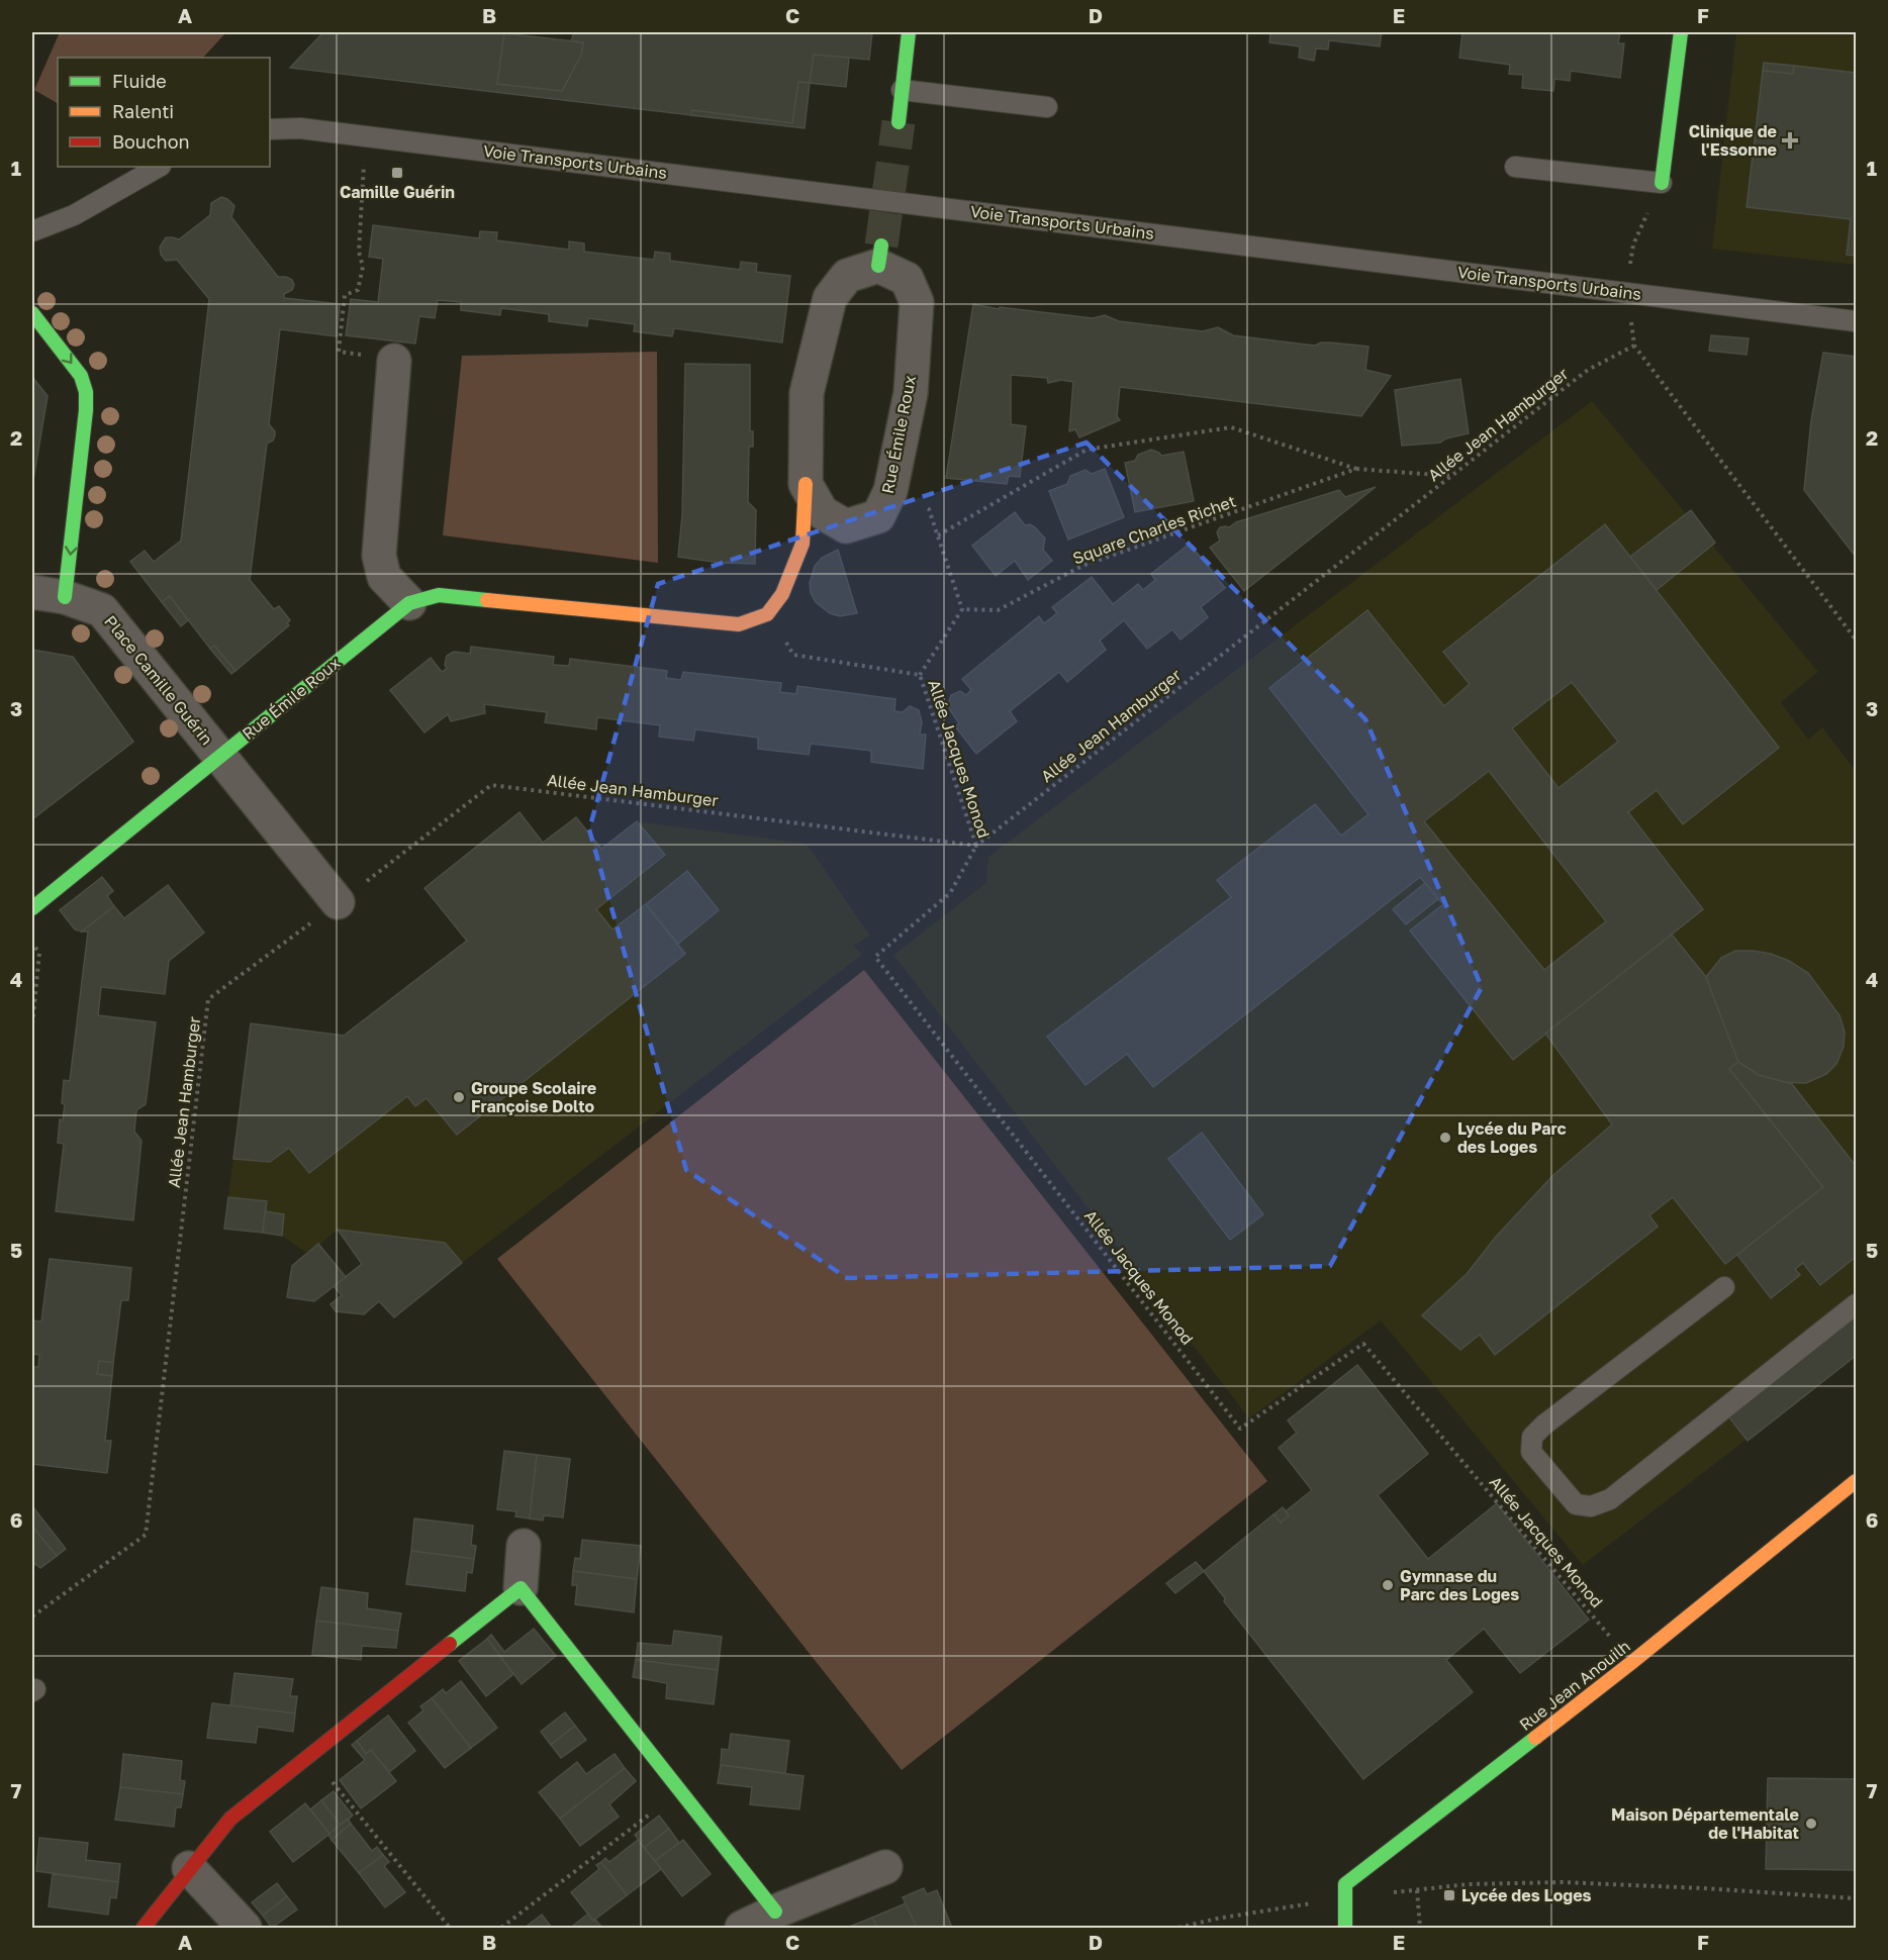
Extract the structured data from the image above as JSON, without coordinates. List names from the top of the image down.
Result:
{
  "streets": {
    "street": ["Rue Émile Roux", "Place Camille Guérin", "Rue Jean Anouilh"],
    "lane": ["Voie Transports Urbains"],
    "path": ["Allée Jean Hamburger", "Square Charles Richet", "Allée Jacques Monod"]
  },
  "crossings": [
    ["Allée Jean Hamburger", "Square Charles Richet"],
    ["Allée Jean Hamburger", "Place Camille Guérin"],
    ["Allée Jean Hamburger", "Allée Jacques Monod"],
    ["Rue Émile Roux", "Place Camille Guérin"],
    ["Rue Émile Roux", "Allée Jacques Monod"],
    ["Square Charles Richet", "Allée Jacques Monod"],
    ["Allée Jacques Monod", "Rue Jean Anouilh"]
  ],
  "places": {
    "health": ["Clinique de l'Essonne"],
    "transit": ["Camille Guérin", "Lycée des Loges"],
    "other": [
      "Groupe Scolaire Françoise Dolto",
      "Lycée du Parc des Loges",
      "Gymnase du Parc des Loges",
      "Maison Départementale de l'Habitat"
    ]
  },
  "legend": ["Fluide", "Ralenti", "Bouchon"],
  "grid": {
    "columns": [
      "A",
      "B",
      "C",
      "D",
      "E",
      "F"
    ],
    "rows": [
      "1",
      "2",
      "3",
      "4",
      "5",
      "6",
      "7"
    ]
  }
}
